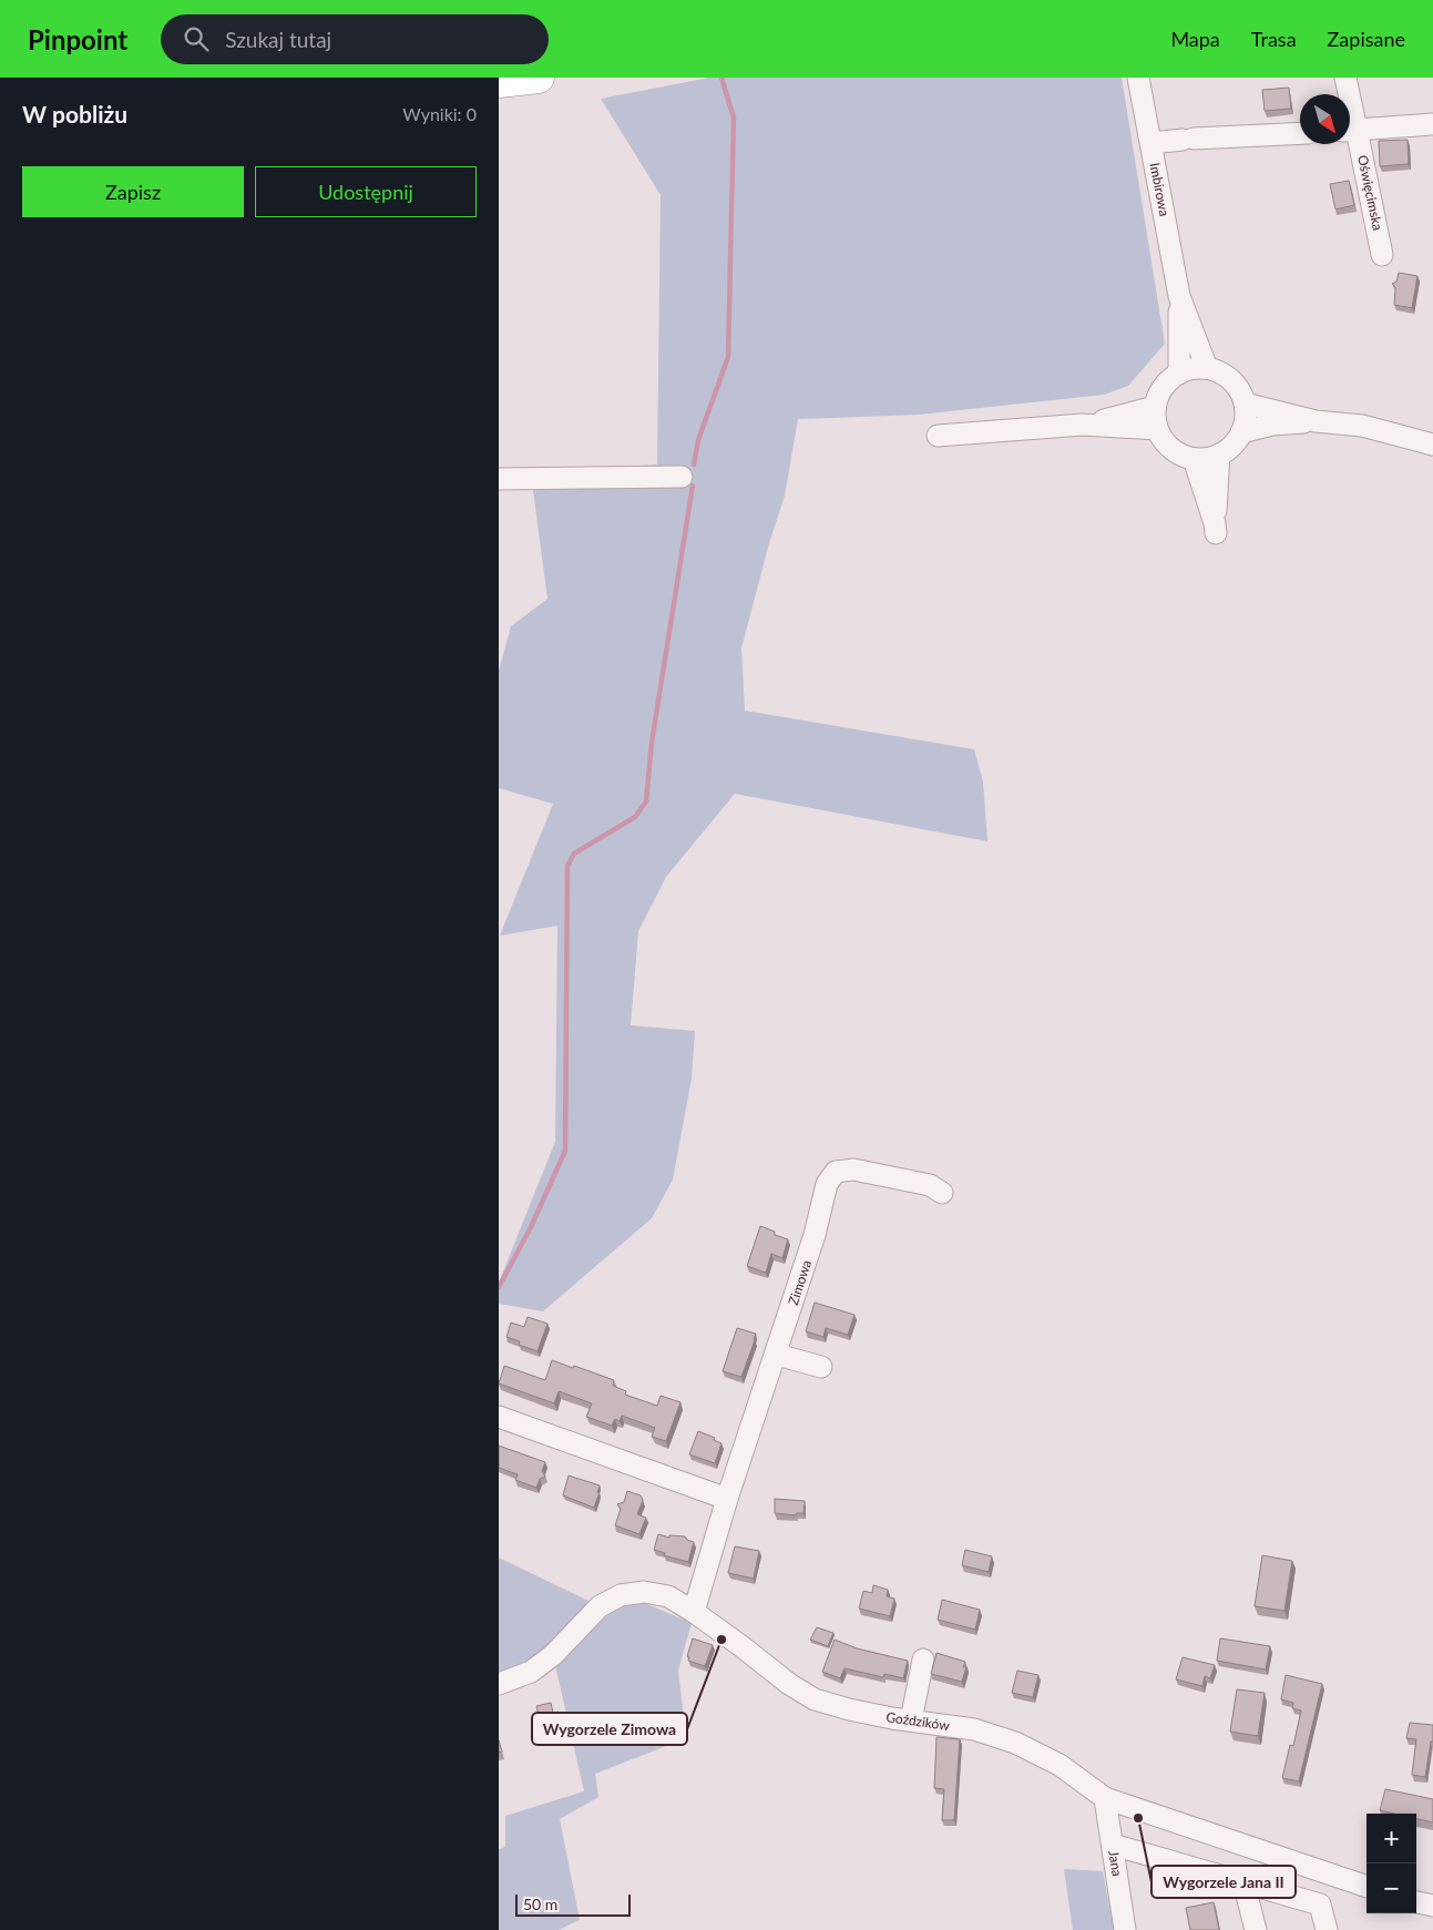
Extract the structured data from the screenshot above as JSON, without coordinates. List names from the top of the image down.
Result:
{
  "streets": {
    "street": [
      "Imbirowa",
      "Oświęcimska",
      "Zimowa",
      "Goździków",
      "Jana"
    ]
  },
  "crossings": [
    ["Zimowa", "Goździków"],
    ["Goździków", "Jana"]
  ],
  "places": ["Wygorzele Zimowa", "Wygorzele Jana II"],
  "scale_bar": "50 m",
  "north": "bottom right",
  "page": {
    "header": "Pinpoint",
    "search": "Szukaj tutaj",
    "nav": ["Mapa", "Trasa", "Zapisane"],
    "heading": ["W pobliżu", "Wyniki: 0"],
    "buttons": ["Zapisz", "Udostępnij"],
    "map_buttons": ["+", "−"],
    "scale": "50 m"
  }
}
